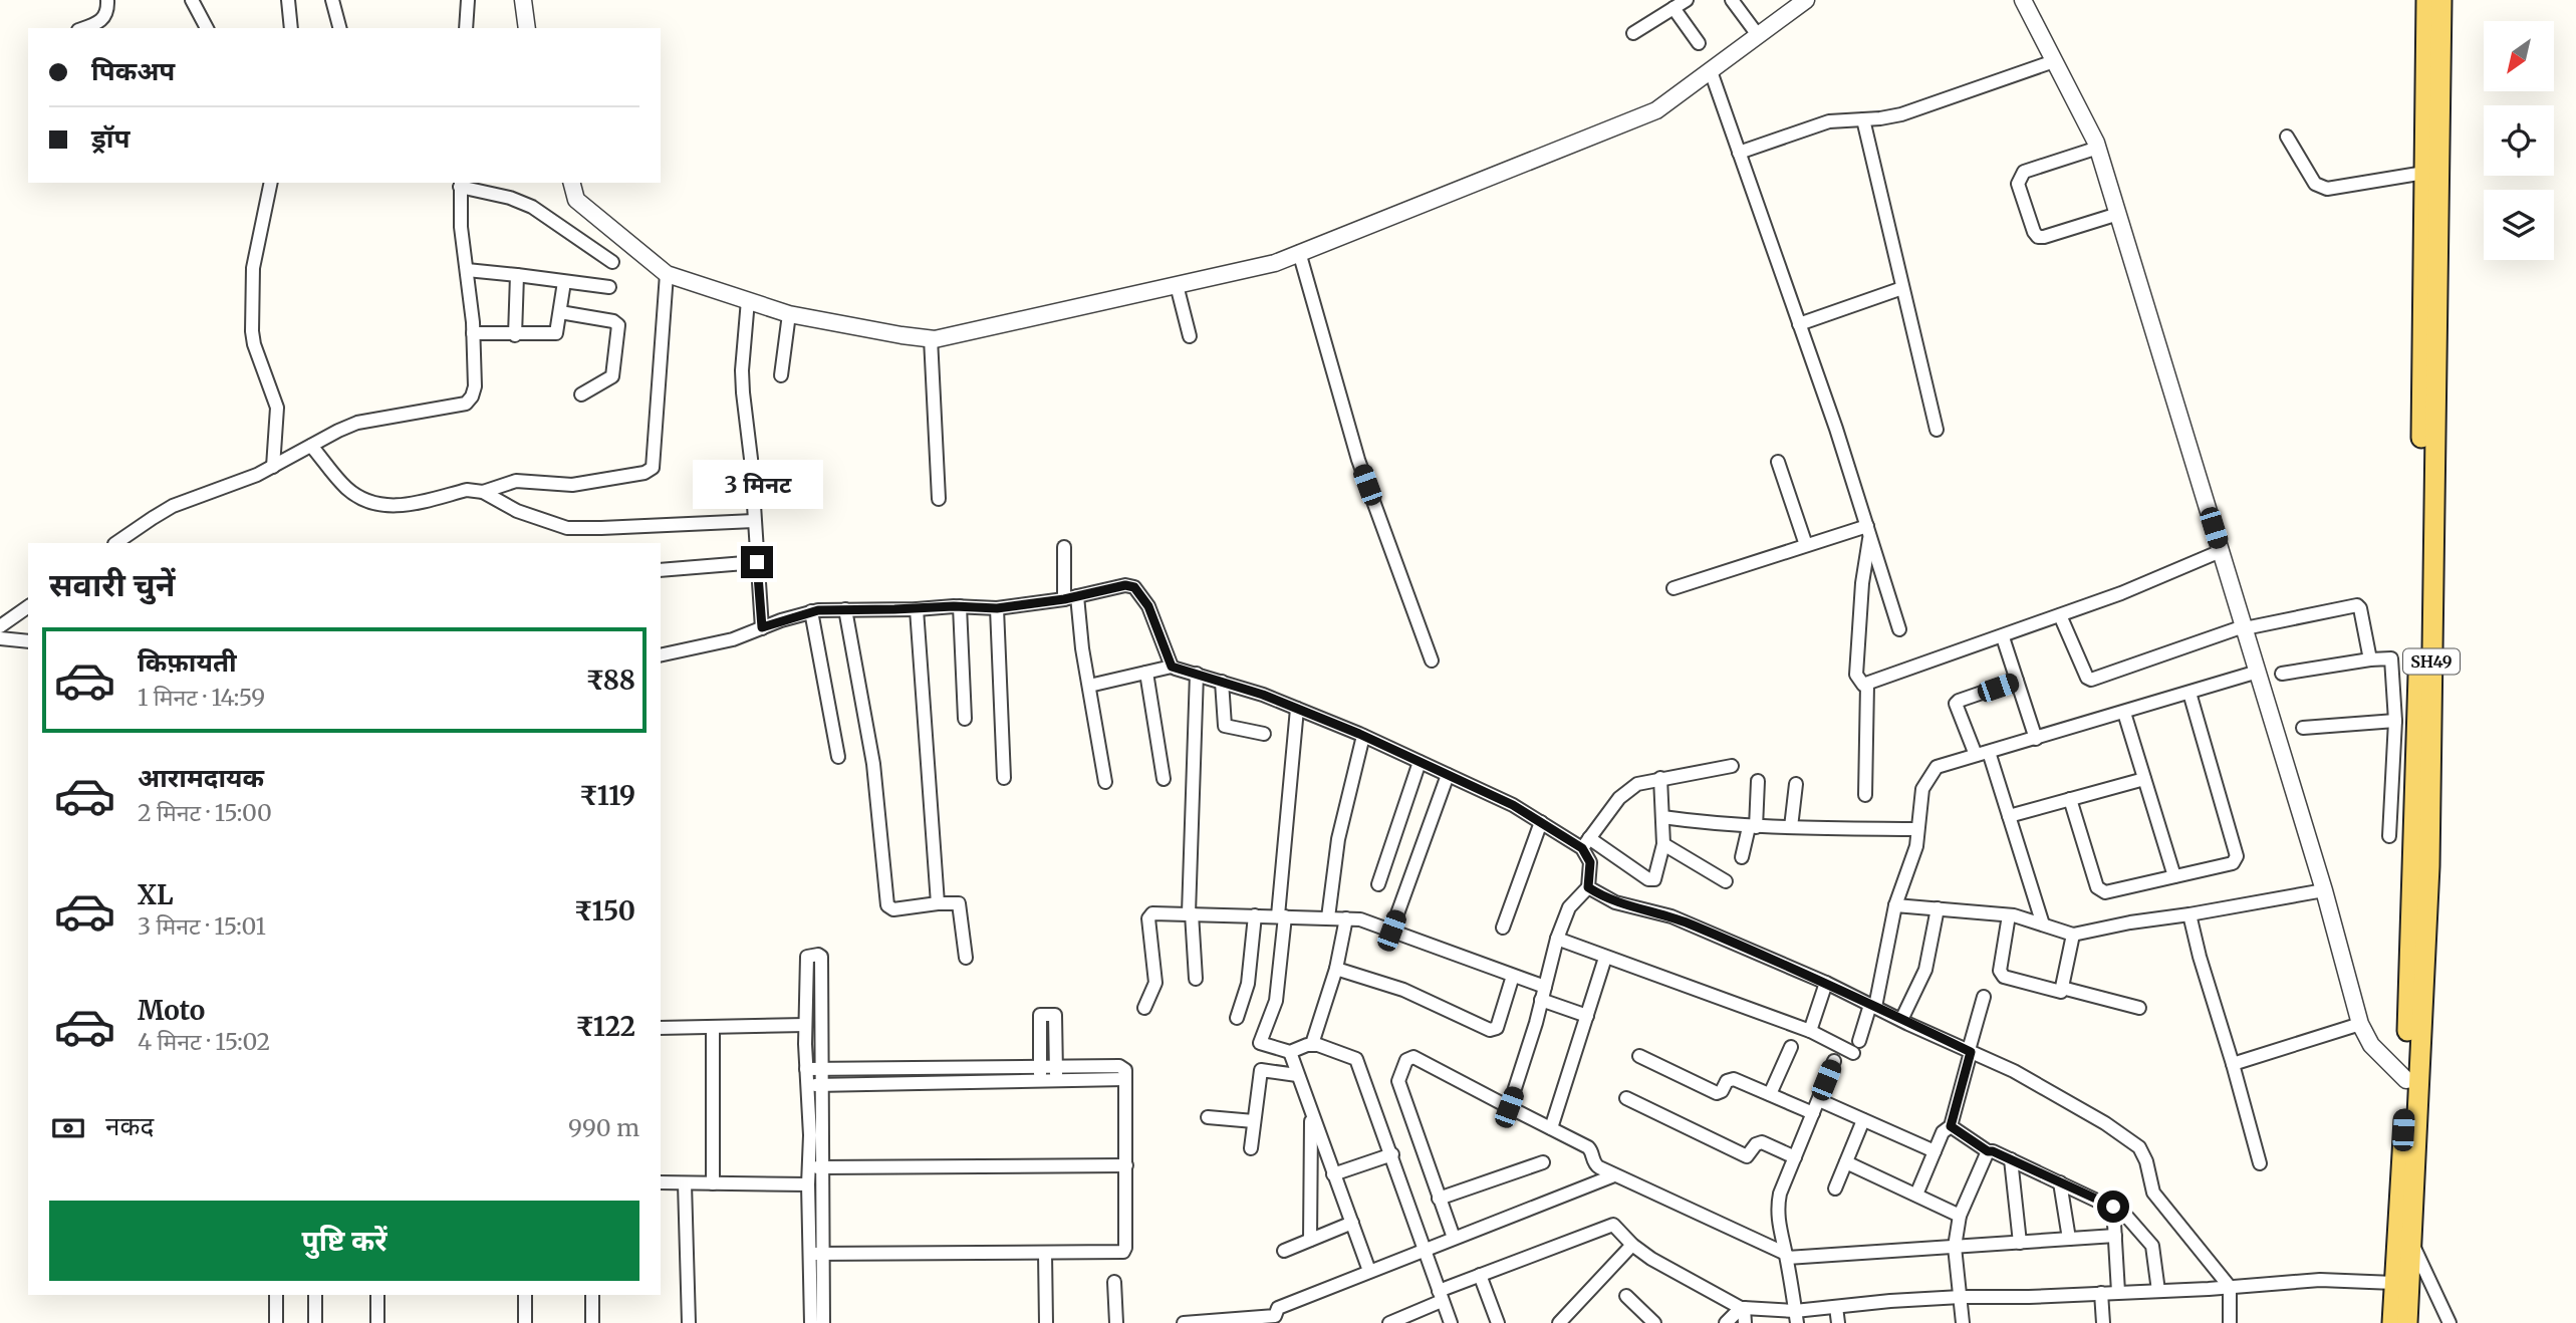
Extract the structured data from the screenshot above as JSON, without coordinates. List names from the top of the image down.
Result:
{
  "streets": {
    "main road": ["SH49"]
  },
  "north": "bottom left",
  "page": {
    "banner": ["पिकअप", "ड्रॉप"],
    "bubble": "3 मिनट",
    "heading": "सवारी चुनें",
    "list": [
      {
        "name": "किफ़ायती",
        "note": "1 मिनट · 14:59",
        "value": "₹88"
      },
      {
        "name": "आरामदायक",
        "note": "2 मिनट · 15:00",
        "value": "₹119"
      },
      {
        "name": "XL",
        "note": "3 मिनट · 15:01",
        "value": "₹150"
      },
      {
        "name": "Moto",
        "note": "4 मिनट · 15:02",
        "value": "₹122"
      }
    ],
    "pay": ["नकद", "990 m"],
    "buttons": "पुष्टि करें"
  }
}
